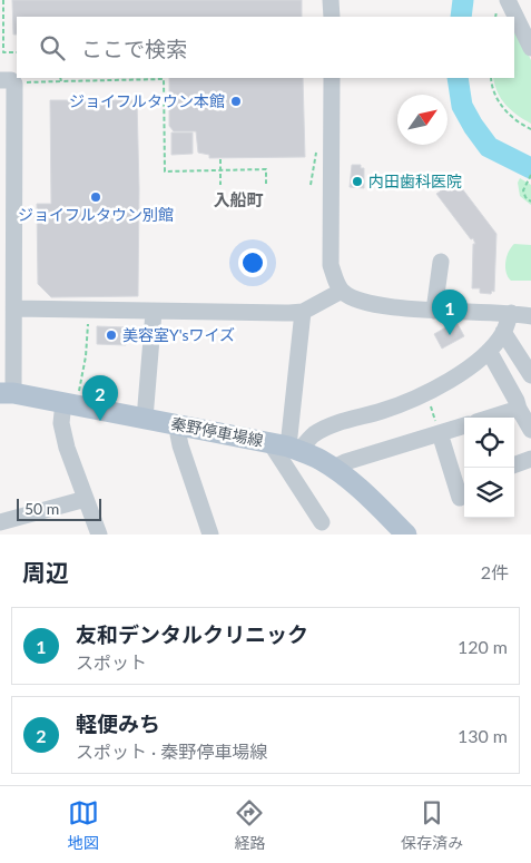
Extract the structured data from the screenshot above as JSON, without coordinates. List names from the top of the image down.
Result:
{
  "streets": {
    "main road": ["秦野停車場線"]
  },
  "districts": ["入船町"],
  "places": [
    "ジョイフルタウン本館",
    "内田歯科医院",
    "ジョイフルタウン別館",
    "美容室Y'sワイズ"
  ],
  "scale_bar": "50 m",
  "north": "top right",
  "page": {
    "search": "ここで検索",
    "pins": ["1", "2"],
    "scale": "50 m",
    "heading": ["周辺", "2件"],
    "list": [
      {
        "mark": "1",
        "name": "友和デンタルクリニック",
        "note": "スポット",
        "value": "120 m"
      },
      {
        "mark": "2",
        "name": "軽便みち",
        "note": "スポット · 秦野停車場線",
        "value": "130 m"
      }
    ],
    "nav": ["地図", "経路", "保存済み"]
  }
}
